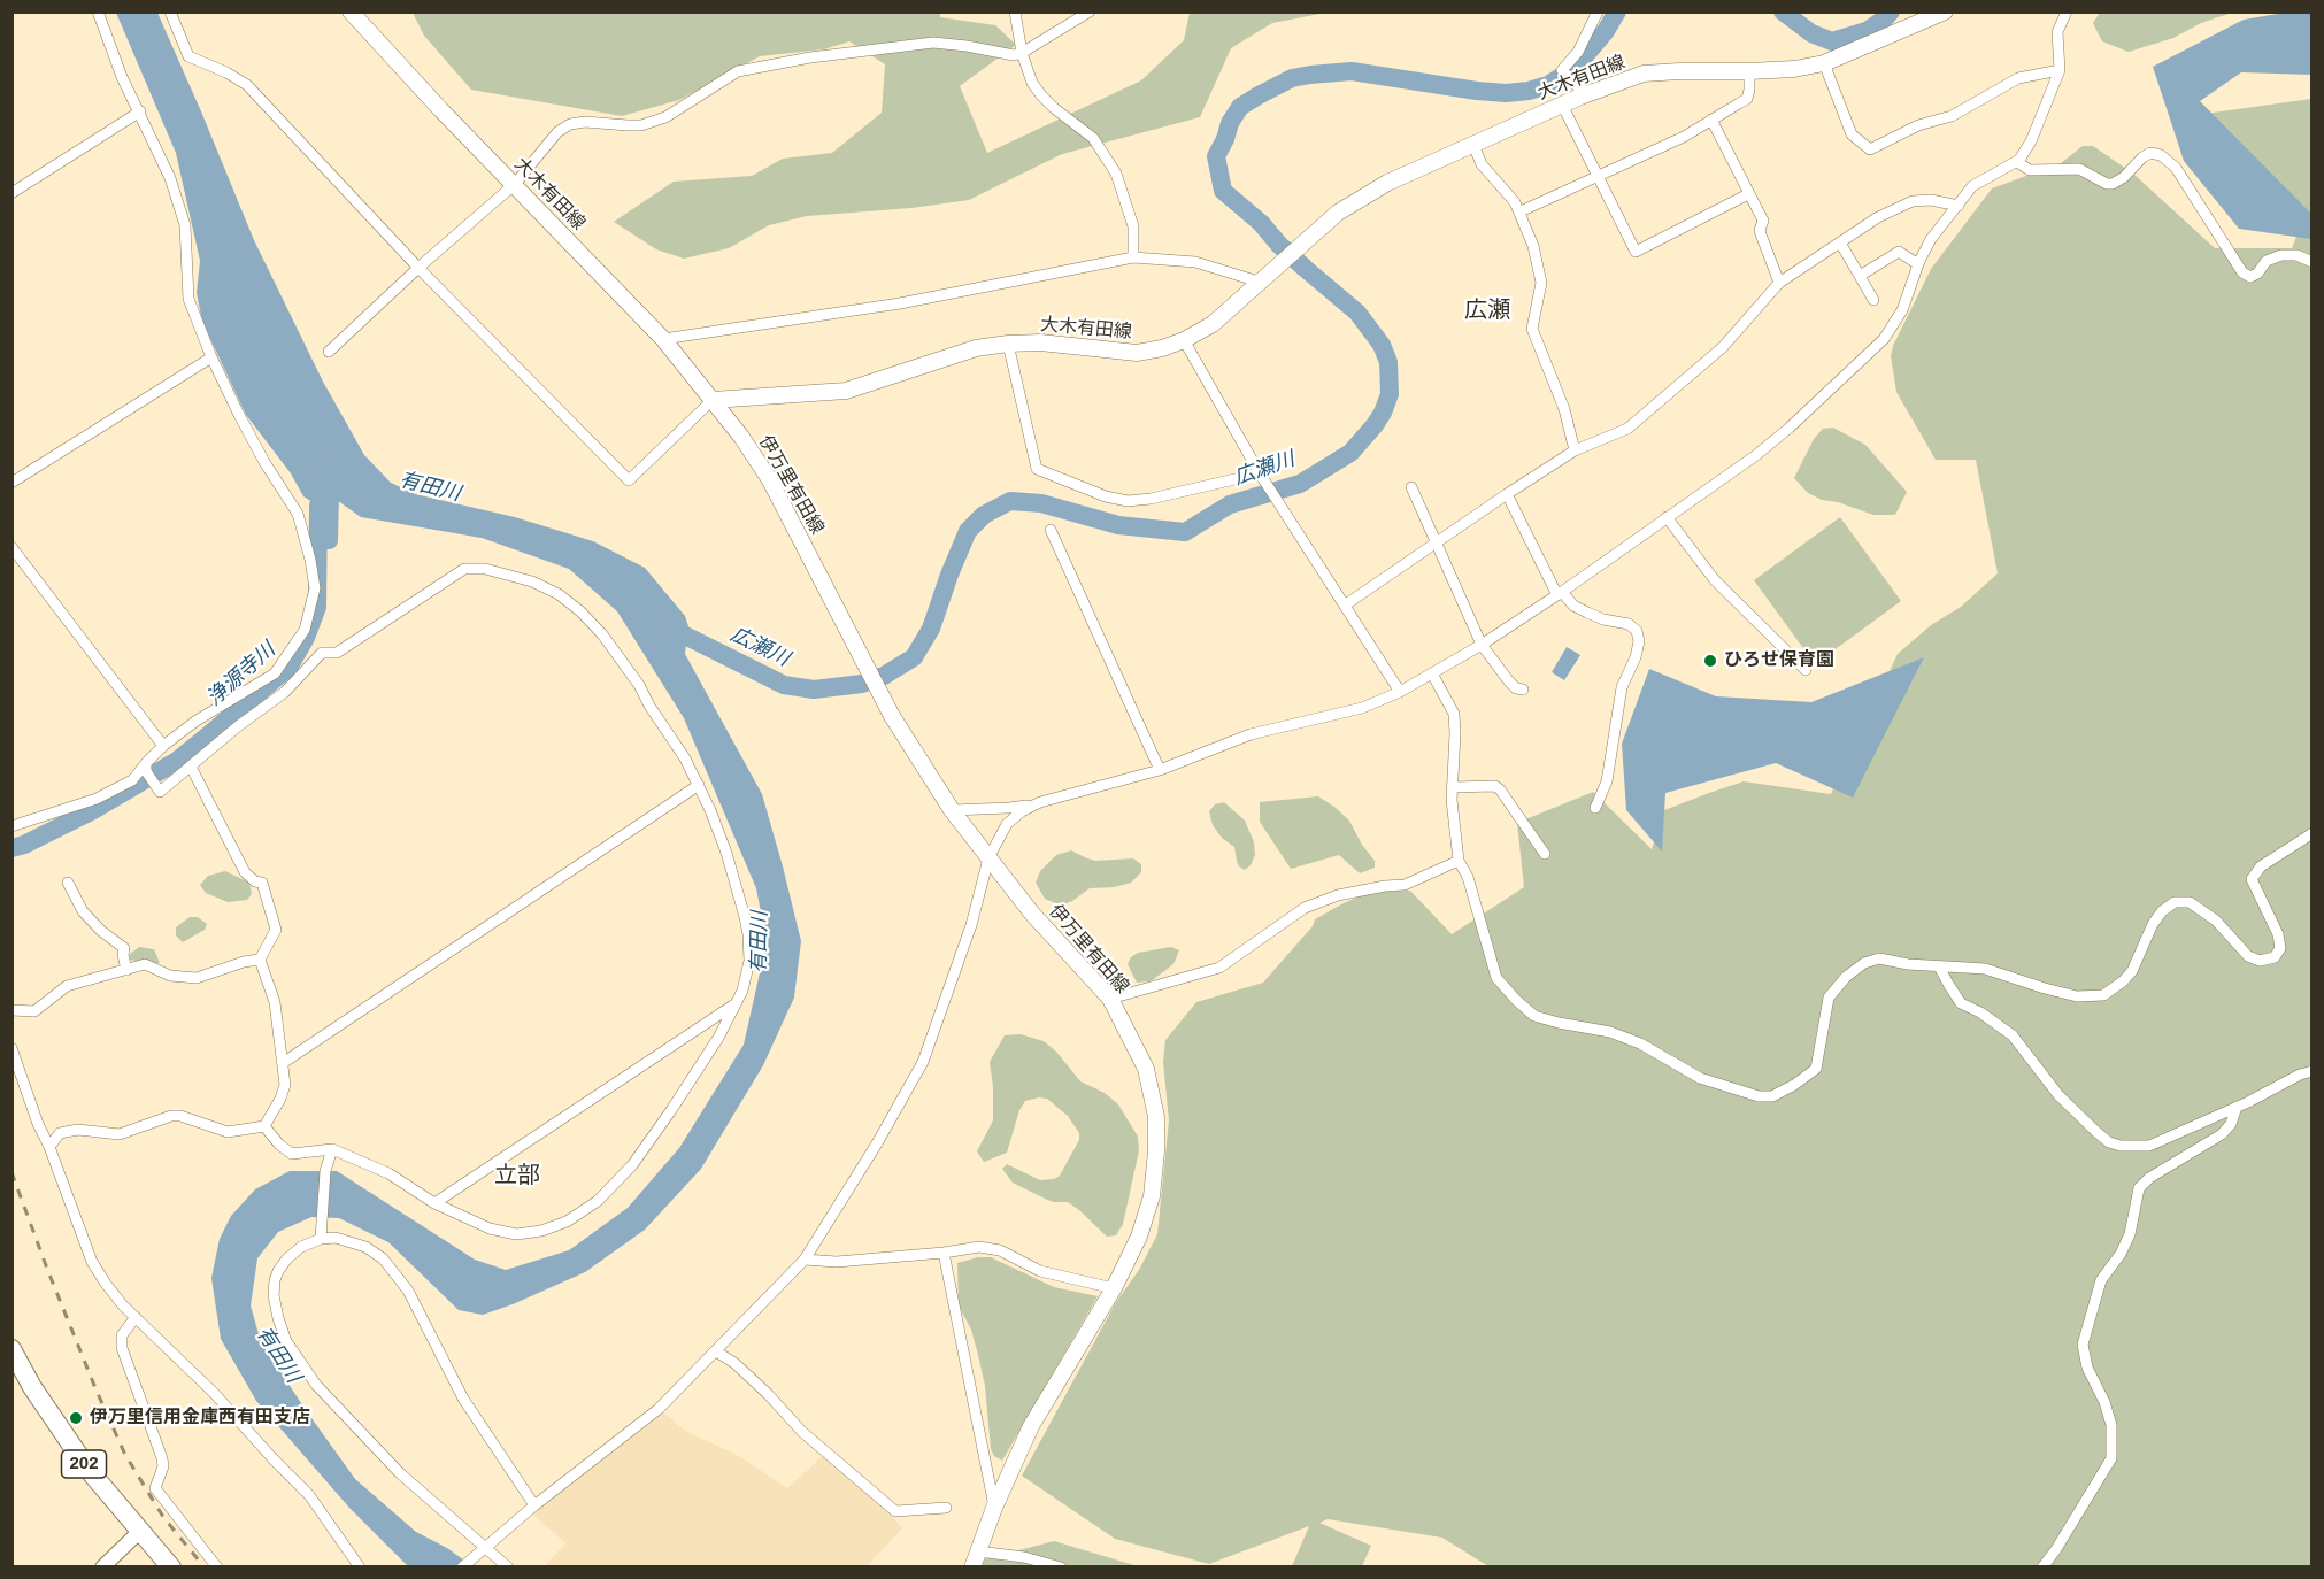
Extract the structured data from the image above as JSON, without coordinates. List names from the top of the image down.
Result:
{
  "streets": {
    "highway": ["202"],
    "main road": ["大木有田線", "伊万里有田線"]
  },
  "crossings": [
    ["大木有田線", "伊万里有田線"]
  ],
  "districts": ["広瀬", "立部"],
  "water": ["広瀬川", "有田川", "浄源寺川"],
  "places": ["ひろせ保育園", "伊万里信用金庫西有田支店"]
}
